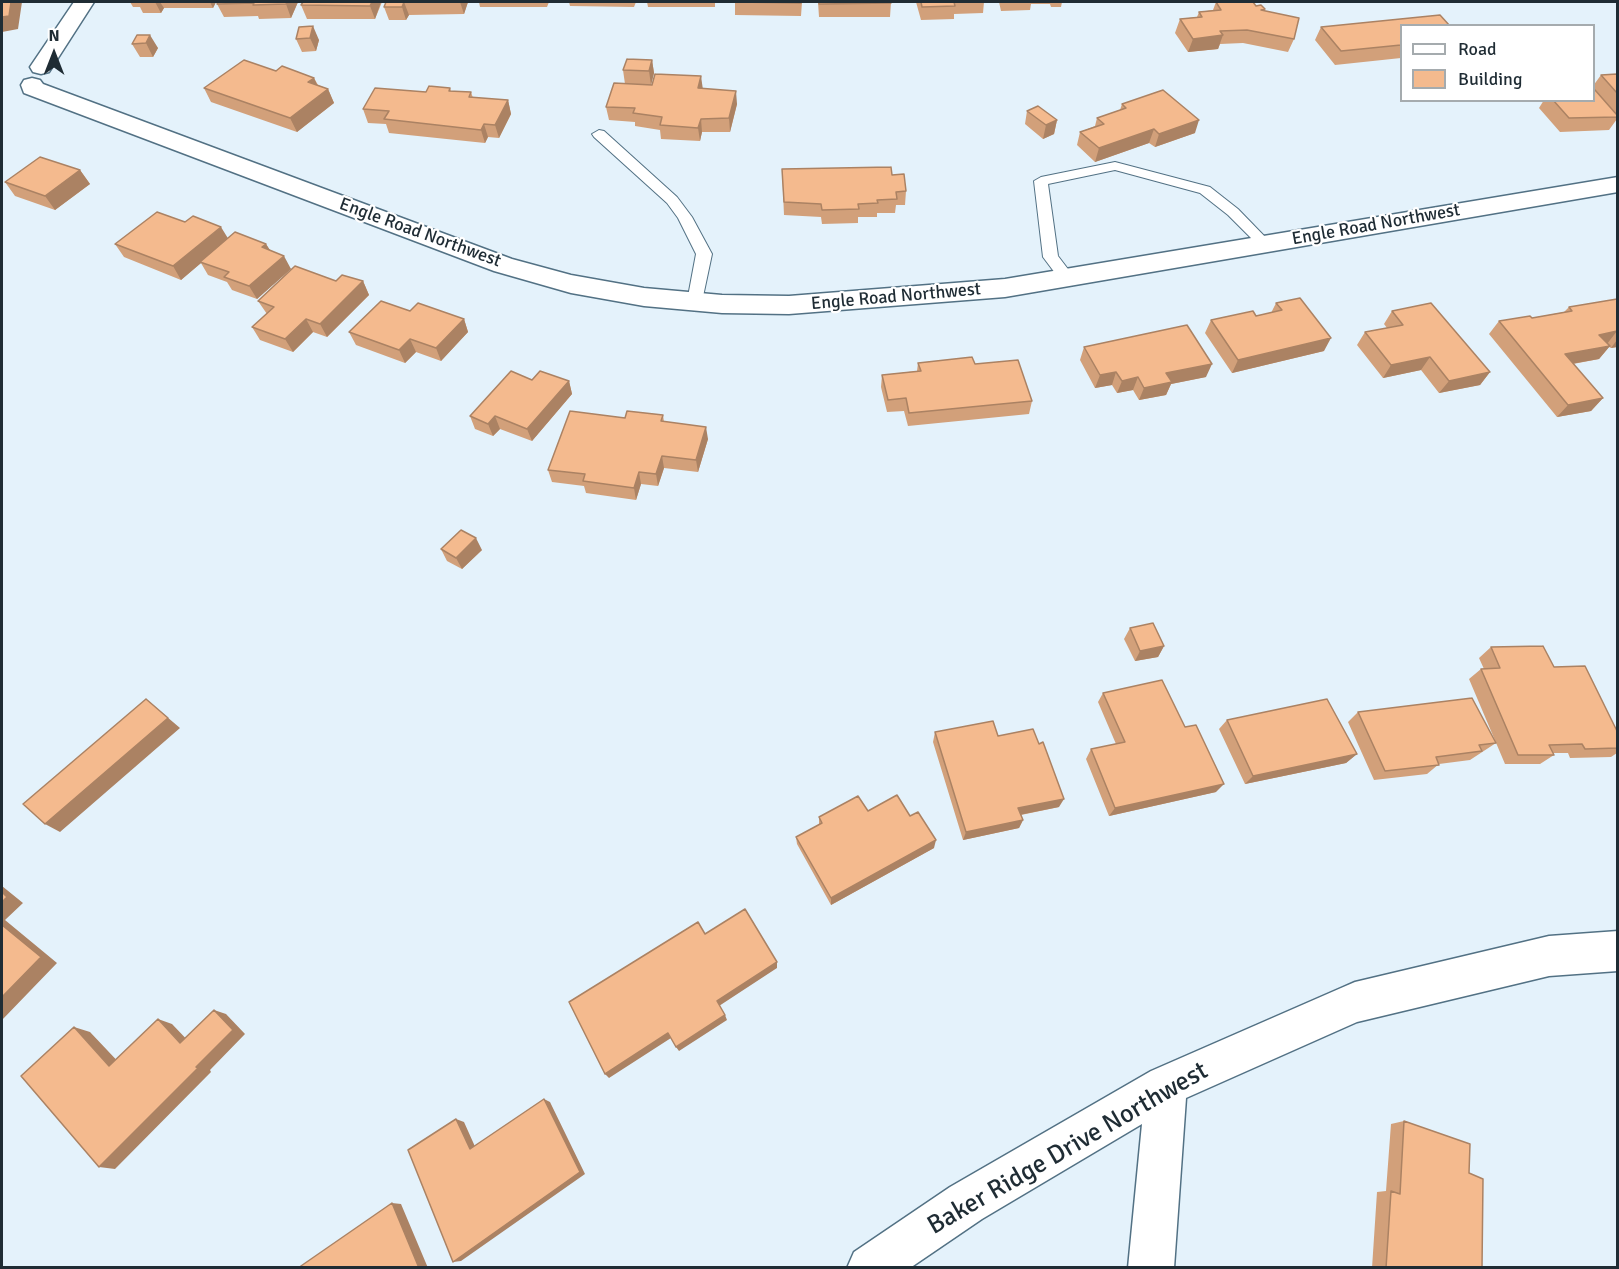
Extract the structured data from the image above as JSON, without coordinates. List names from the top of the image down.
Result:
{
  "streets": {
    "street": ["Engle Road Northwest", "Baker Ridge Drive Northwest"]
  },
  "legend": ["Road", "Building"],
  "north": "top"
}
